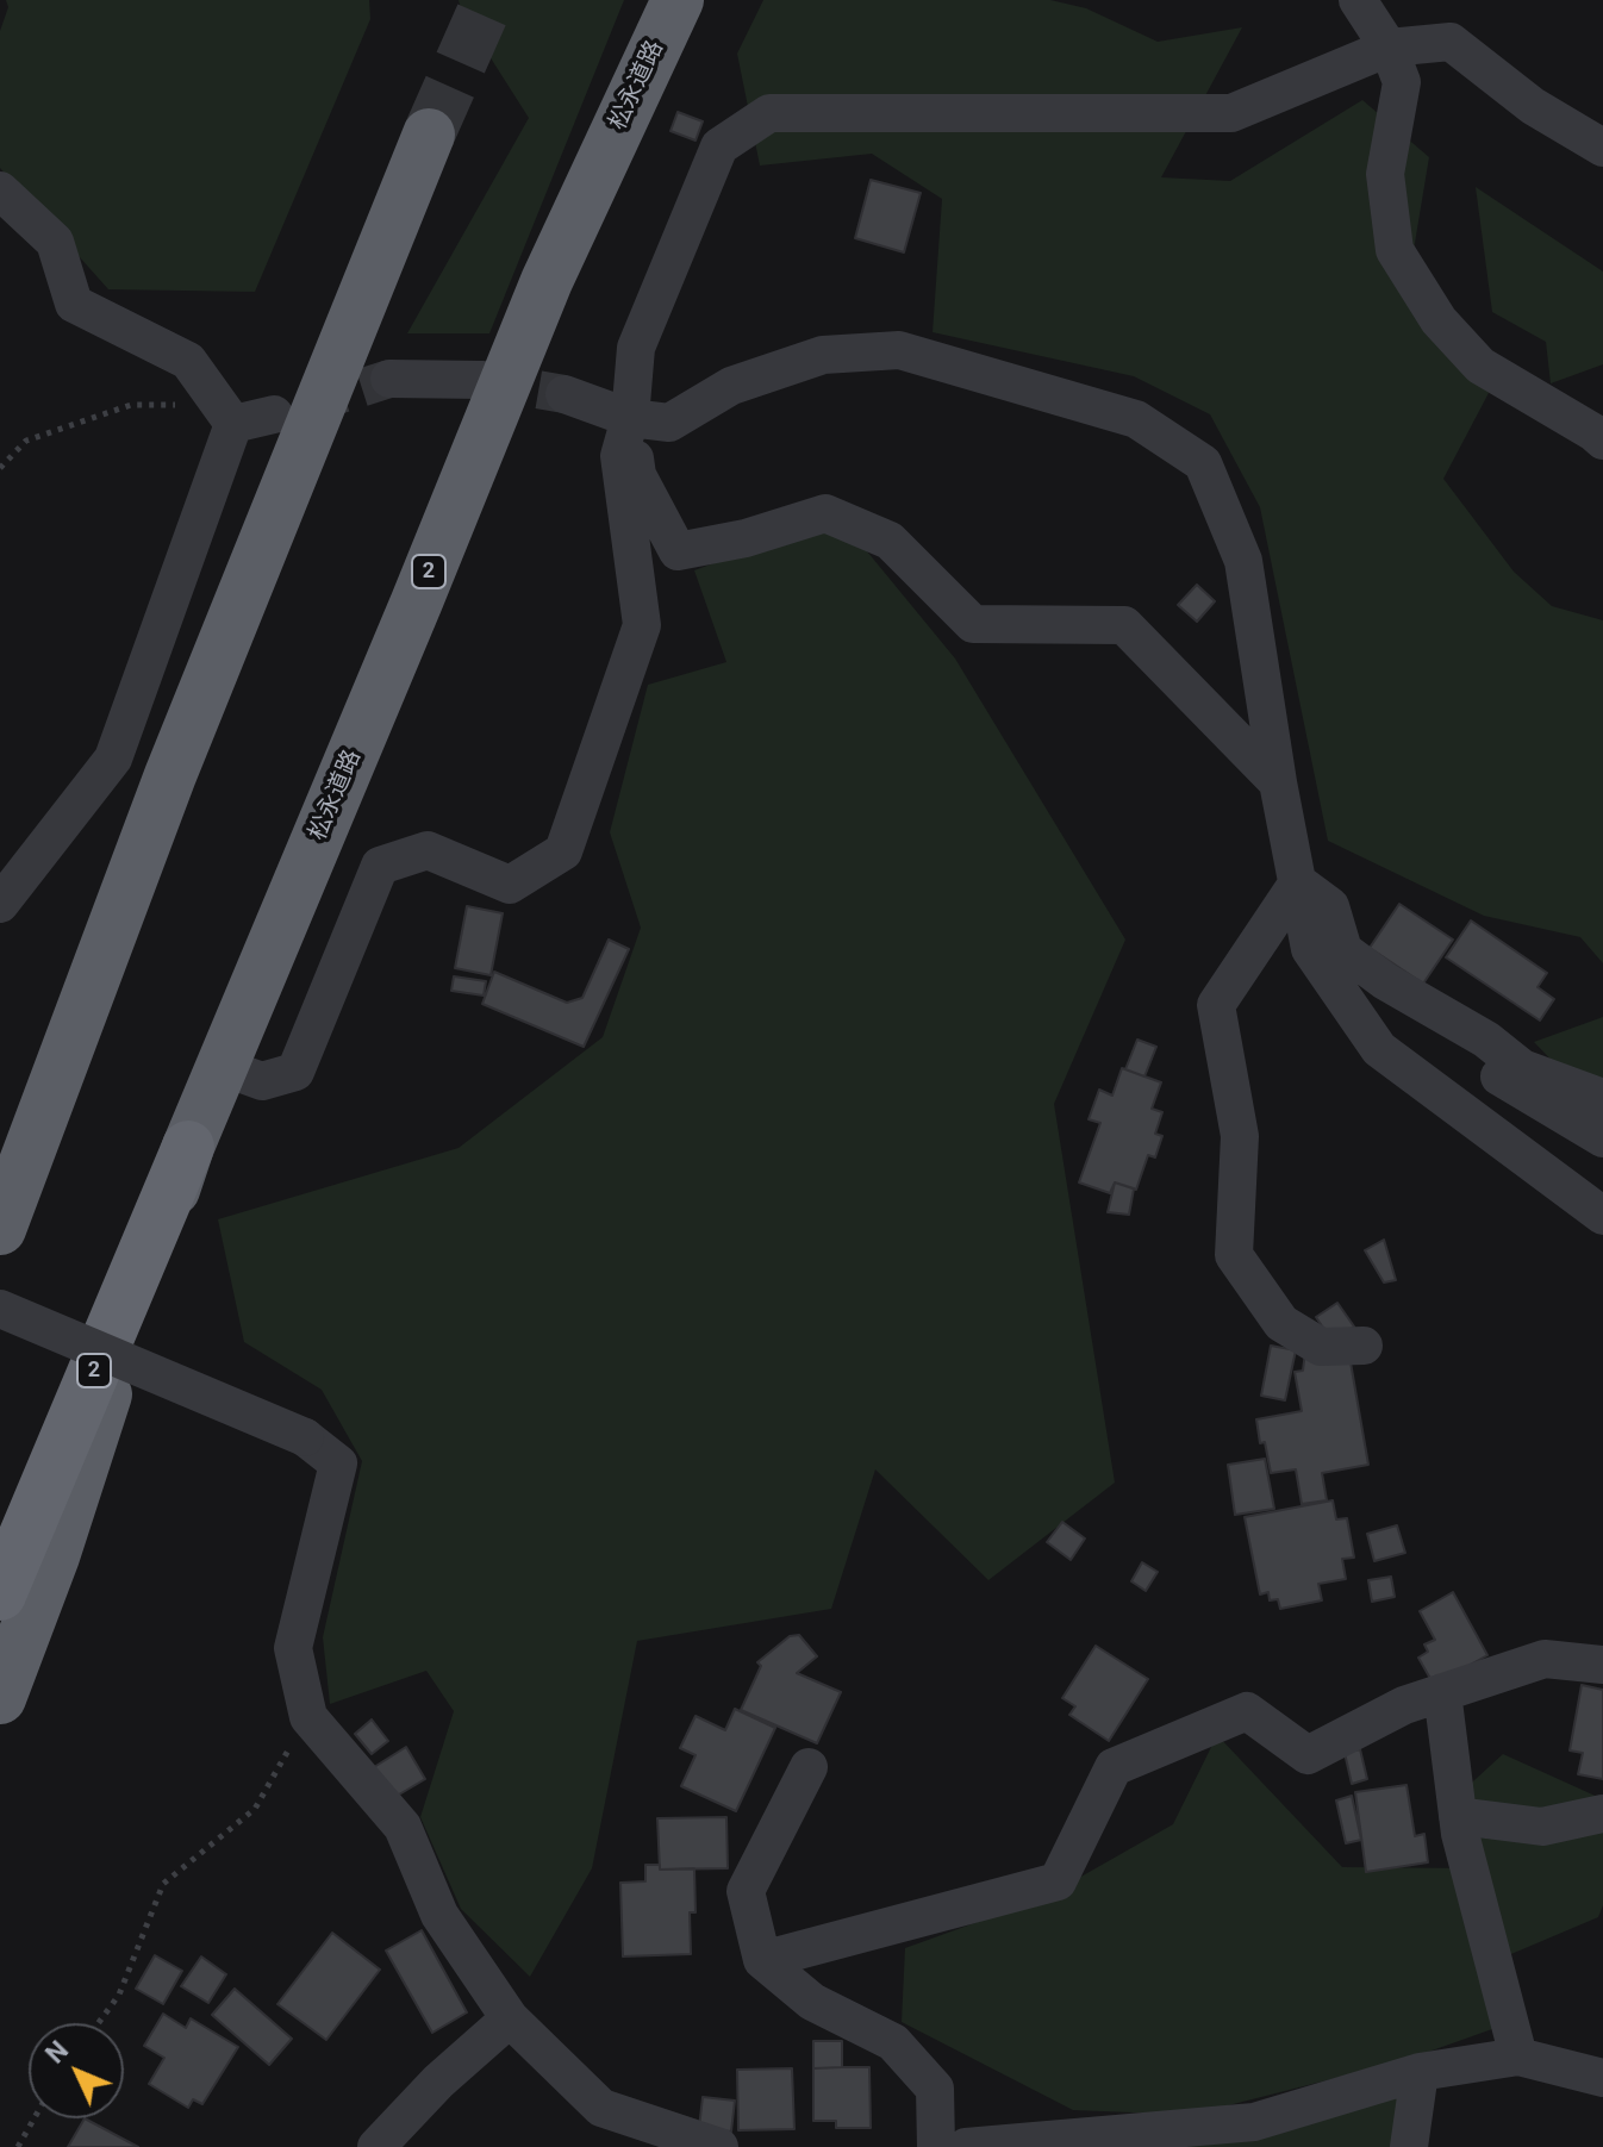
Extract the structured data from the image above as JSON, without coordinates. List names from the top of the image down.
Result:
{
  "streets": {
    "highway": ["松永道路", "2"]
  },
  "north": "top left"
}
